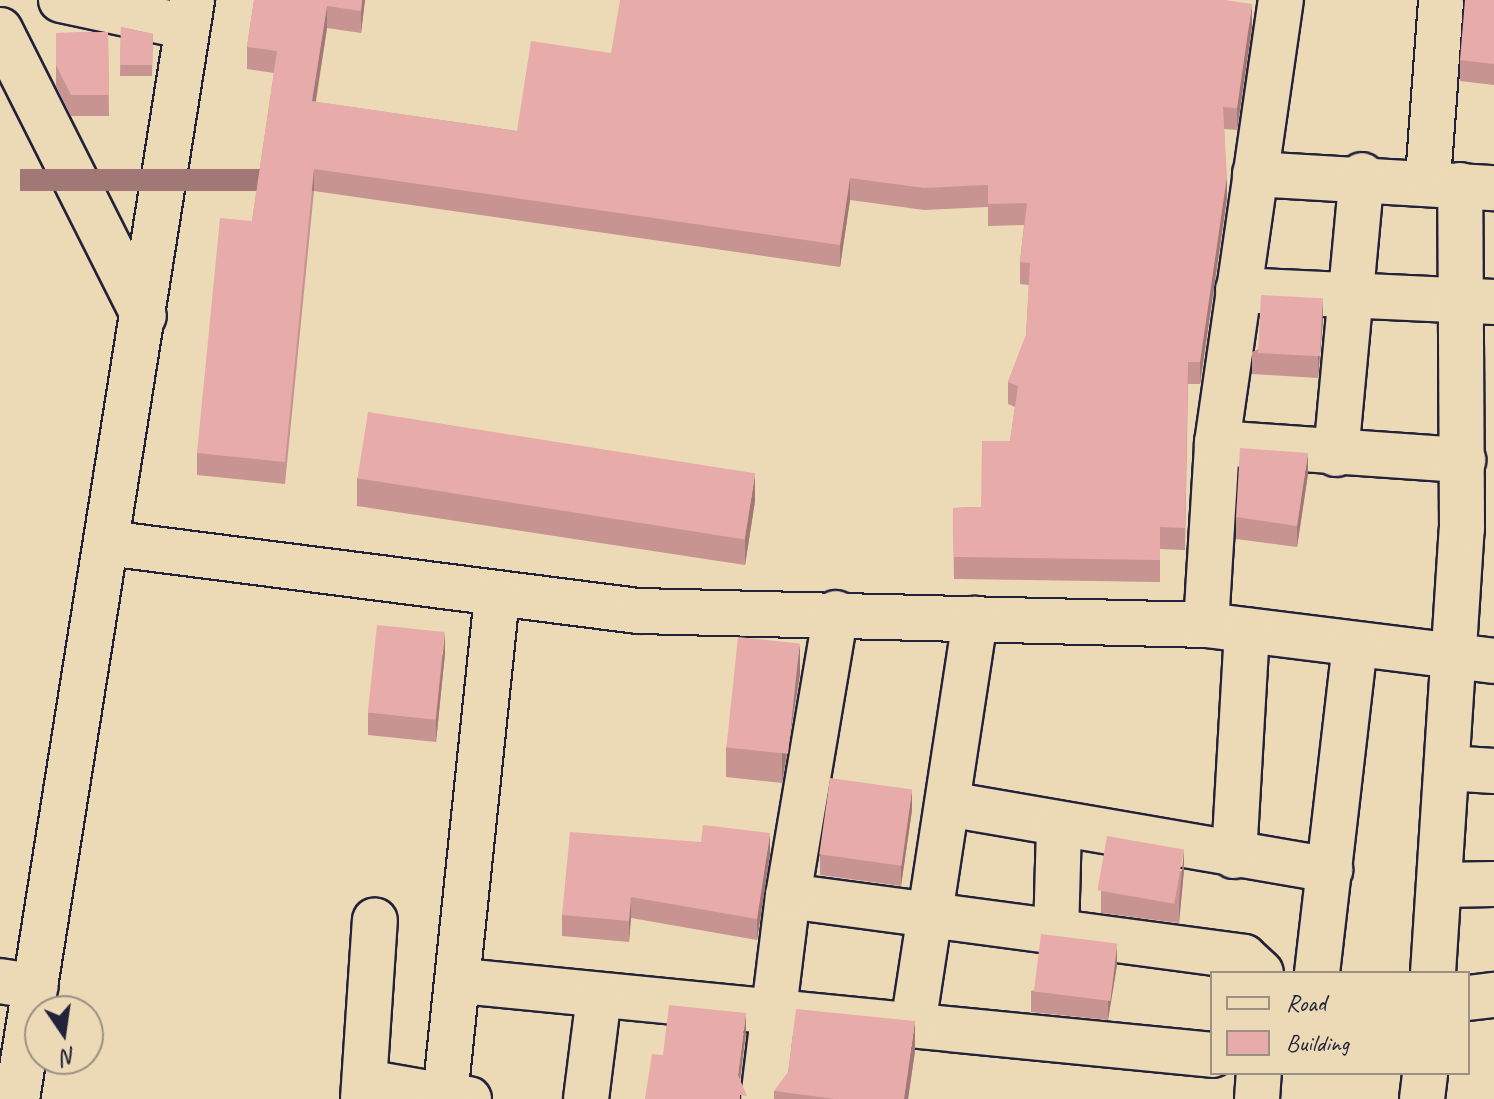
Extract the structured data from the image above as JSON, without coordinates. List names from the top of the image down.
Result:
{
  "legend": ["Road", "Building"],
  "north": "bottom"
}
